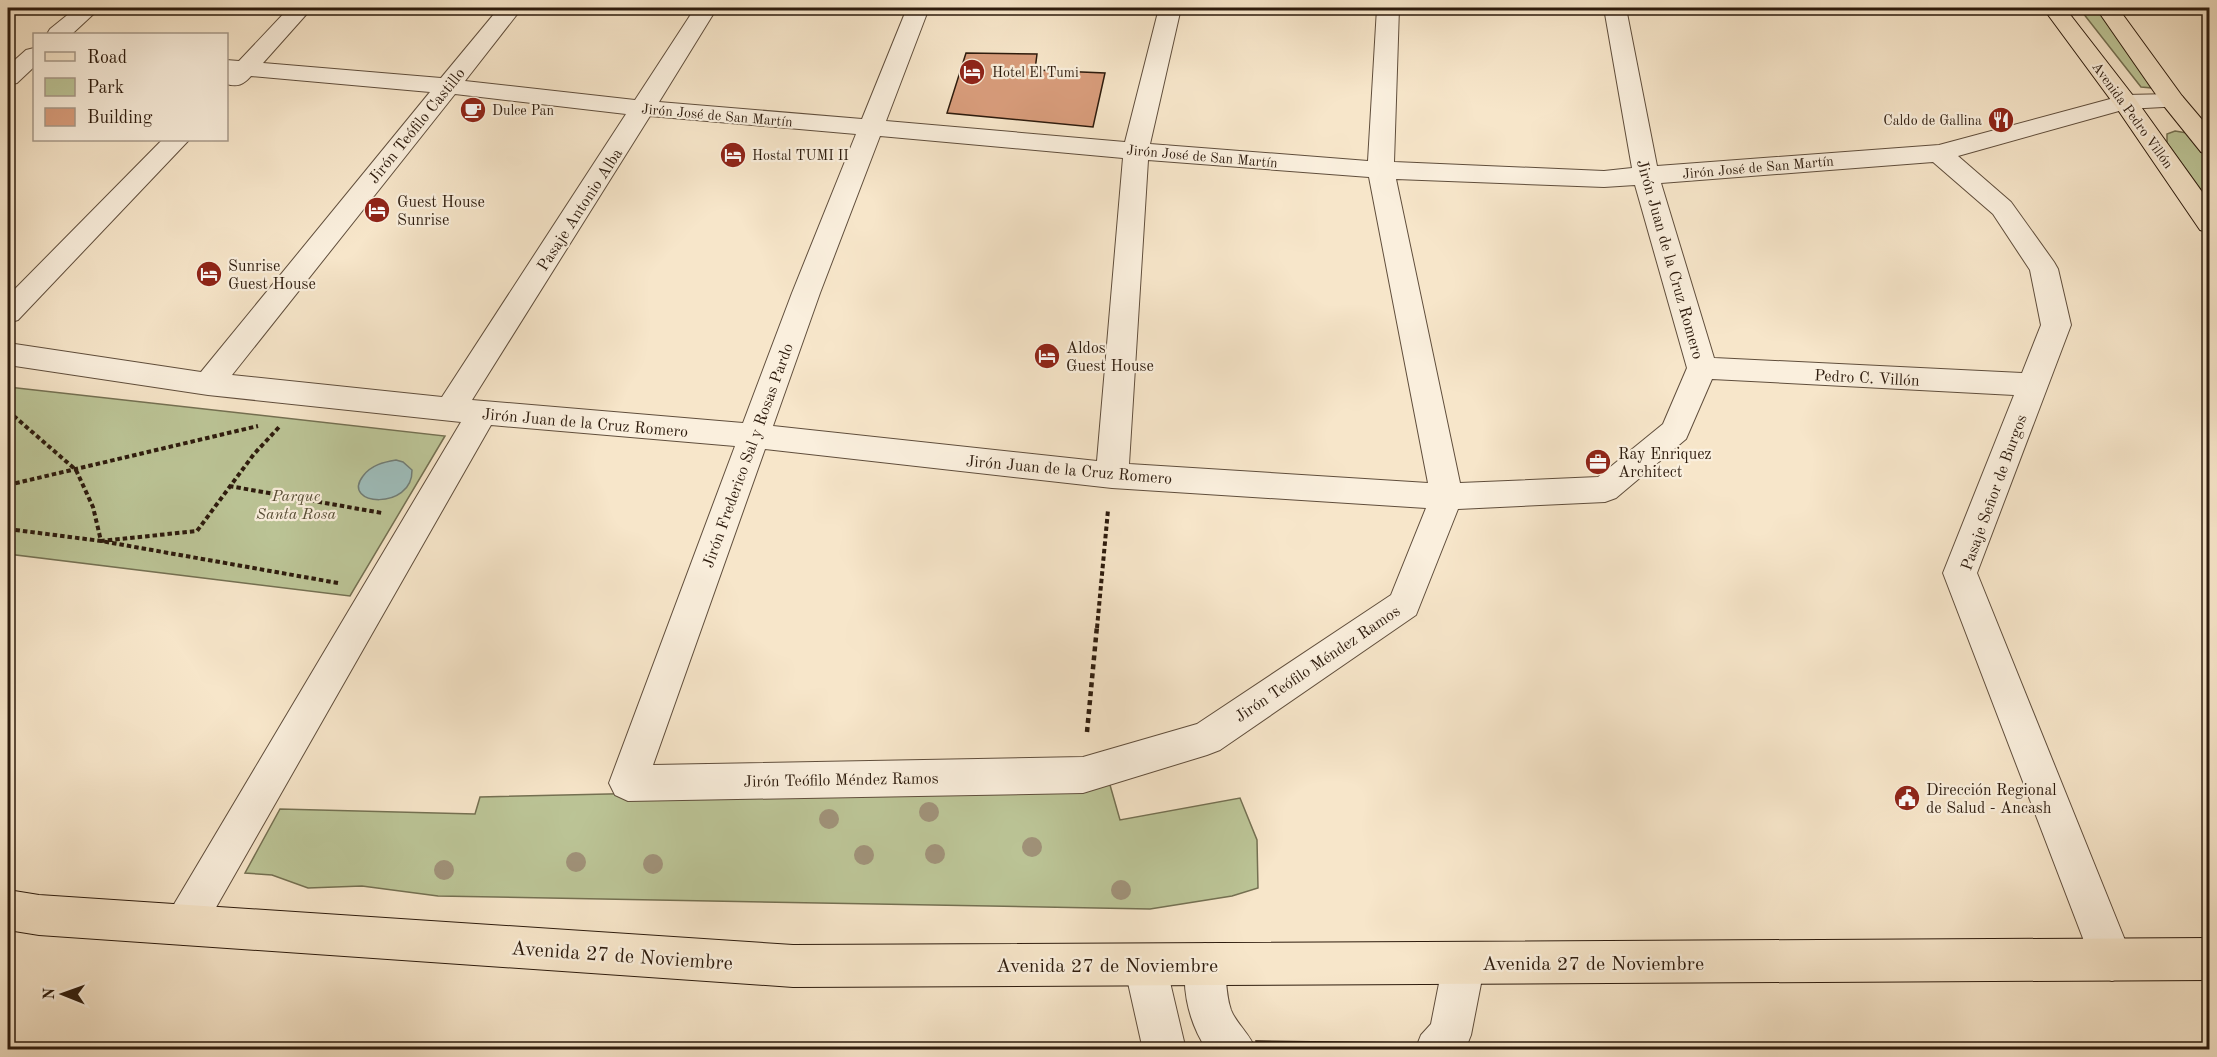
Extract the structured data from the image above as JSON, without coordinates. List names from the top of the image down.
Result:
{
  "streets": {
    "main road": ["Avenida Pedro Villón", "Avenida 27 de Noviembre"],
    "street": [
      "Jirón José de San Martín",
      "Jirón Teófilo Castillo",
      "Pasaje Antonio Alba",
      "Jirón Juan de la Cruz Romero",
      "Pedro C. Villón",
      "Jirón Frederico Sal y Rosas Pardo",
      "Pasaje Señor de Burgos",
      "Jirón Teófilo Méndez Ramos"
    ]
  },
  "crossings": [
    ["Jirón José de San Martín", "Avenida Pedro Villón"],
    ["Jirón José de San Martín", "Jirón Teófilo Castillo"],
    ["Jirón José de San Martín", "Pasaje Antonio Alba"],
    ["Jirón José de San Martín", "Jirón Juan de la Cruz Romero"],
    ["Jirón José de San Martín", "Jirón Frederico Sal y Rosas Pardo"],
    ["Jirón José de San Martín", "Pasaje Señor de Burgos"],
    ["Jirón Teófilo Castillo", "Jirón Juan de la Cruz Romero"],
    ["Pasaje Antonio Alba", "Jirón Juan de la Cruz Romero"],
    ["Pasaje Antonio Alba", "Avenida 27 de Noviembre"],
    ["Jirón Juan de la Cruz Romero", "Pedro C. Villón"],
    ["Jirón Juan de la Cruz Romero", "Jirón Frederico Sal y Rosas Pardo"],
    ["Jirón Juan de la Cruz Romero", "Jirón Teófilo Méndez Ramos"],
    ["Pedro C. Villón", "Pasaje Señor de Burgos"],
    ["Jirón Frederico Sal y Rosas Pardo", "Jirón Teófilo Méndez Ramos"],
    ["Pasaje Señor de Burgos", "Avenida 27 de Noviembre"]
  ],
  "parks": ["Parque Santa Rosa"],
  "places": {
    "hotel": [
      "Hotel El Tumi",
      "Hostal TUMI II",
      "Guest House Sunrise",
      "Sunrise Guest House",
      "Aldos Guest House"
    ],
    "cafe": ["Dulce Pan"],
    "restaurant": ["Caldo de Gallina"],
    "office": ["Ray Enriquez Architect"],
    "public building": ["Dirección Regional de Salud - Ancash"]
  },
  "legend": ["Road", "Park", "Building"],
  "north": "left"
}
